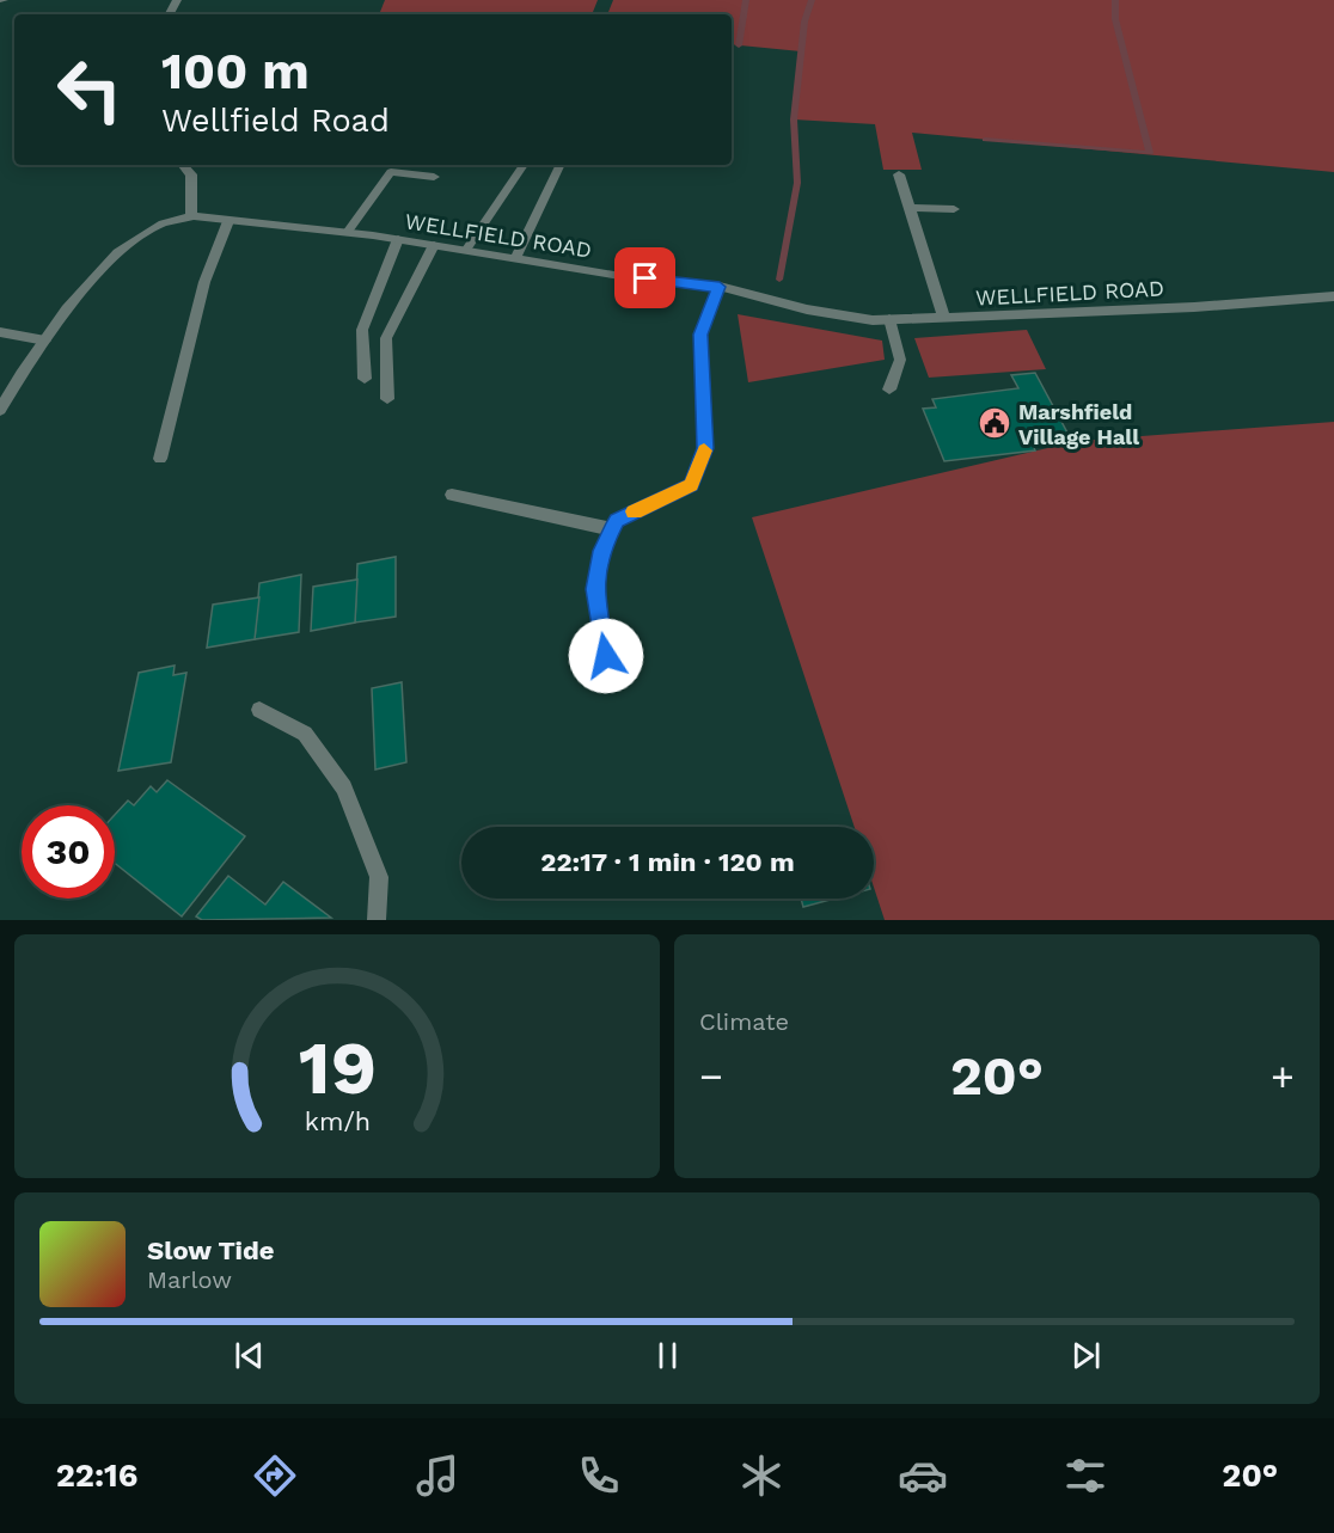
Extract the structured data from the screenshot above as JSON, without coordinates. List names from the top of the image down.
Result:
{
  "streets": {
    "street": ["WELLFIELD ROAD"]
  },
  "places": {
    "public building": ["Marshfield Village Hall"]
  },
  "page": {
    "turn": ["100 m", "Wellfield Road"],
    "limit": "30",
    "trip": "22:17 · 1 min · 120 m",
    "tile": "Climate",
    "heat": ["−", "20°", "+"],
    "song": ["Slow Tide", "Marlow"],
    "tabs": ["22:16", "20°"],
    "gauge": ["19", "km/h"]
  }
}
